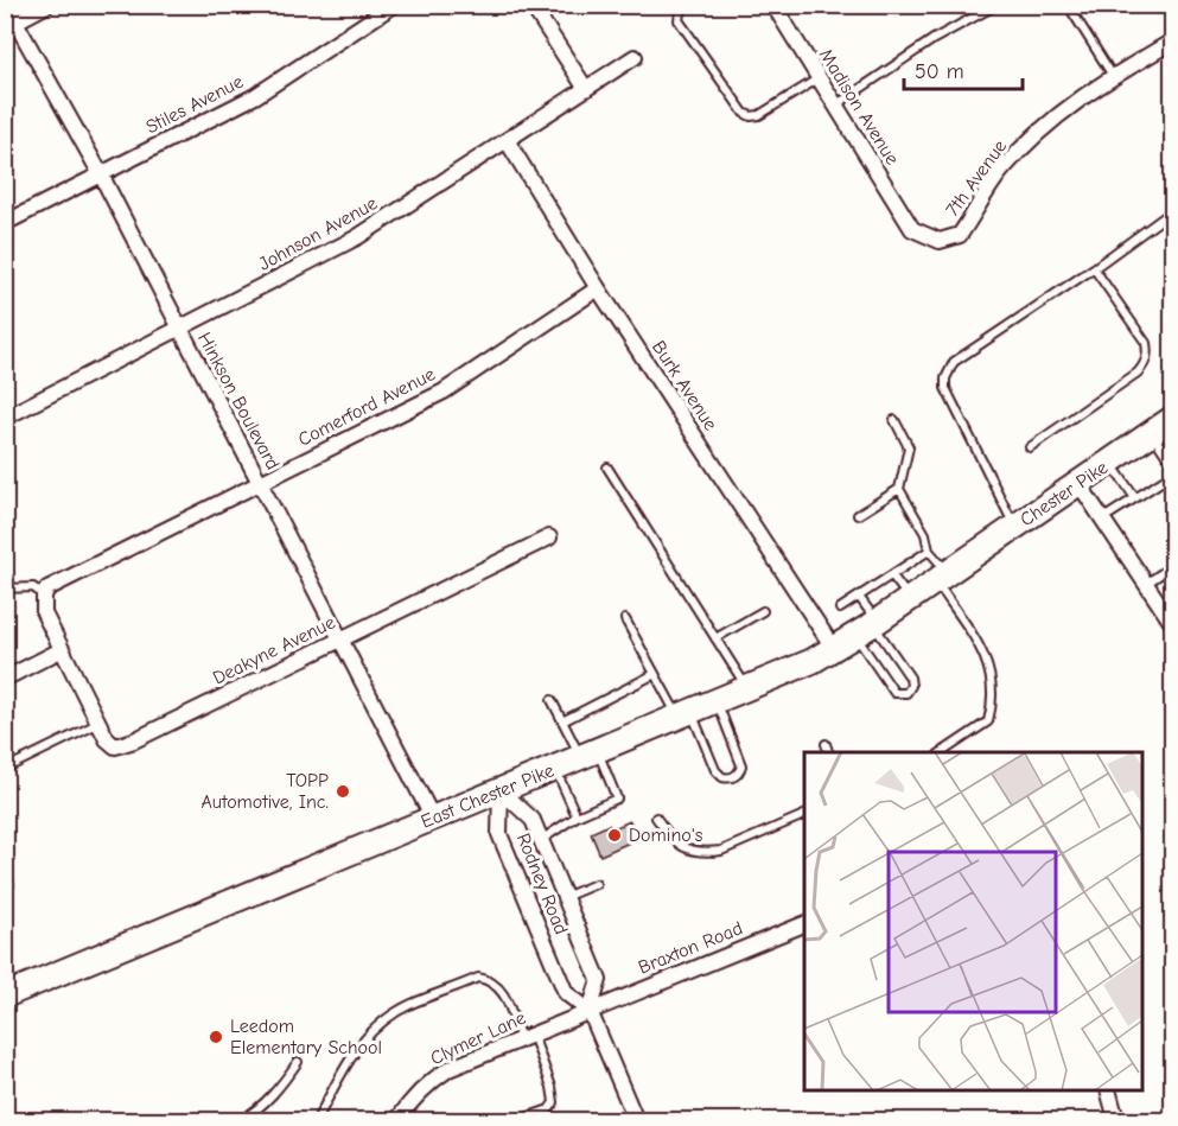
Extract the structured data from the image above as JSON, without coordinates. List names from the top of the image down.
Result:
{
  "streets": {
    "main road": ["Chester Pike", "East Chester Pike"],
    "street": [
      "Stiles Avenue",
      "Madison Avenue",
      "7th Avenue",
      "Johnson Avenue",
      "Burk Avenue",
      "Hinkson Boulevard",
      "Comerford Avenue",
      "Deakyne Avenue",
      "Rodney Road",
      "Braxton Road",
      "Clymer Lane"
    ]
  },
  "crossings": [
    ["Stiles Avenue", "Hinkson Boulevard"],
    ["Madison Avenue", "7th Avenue"],
    ["Johnson Avenue", "Burk Avenue"],
    ["Johnson Avenue", "Hinkson Boulevard"],
    ["Burk Avenue", "Comerford Avenue"],
    ["Burk Avenue", "East Chester Pike"],
    ["Hinkson Boulevard", "Comerford Avenue"],
    ["Hinkson Boulevard", "Deakyne Avenue"],
    ["Hinkson Boulevard", "East Chester Pike"],
    ["Chester Pike", "East Chester Pike"],
    ["East Chester Pike", "Rodney Road"],
    ["Rodney Road", "Braxton Road"],
    ["Rodney Road", "Clymer Lane"],
    ["Braxton Road", "Clymer Lane"]
  ],
  "places": ["TOPP Automotive, Inc.", "Domino's", "Leedom Elementary School"],
  "scale_bar": "50 m"
}
